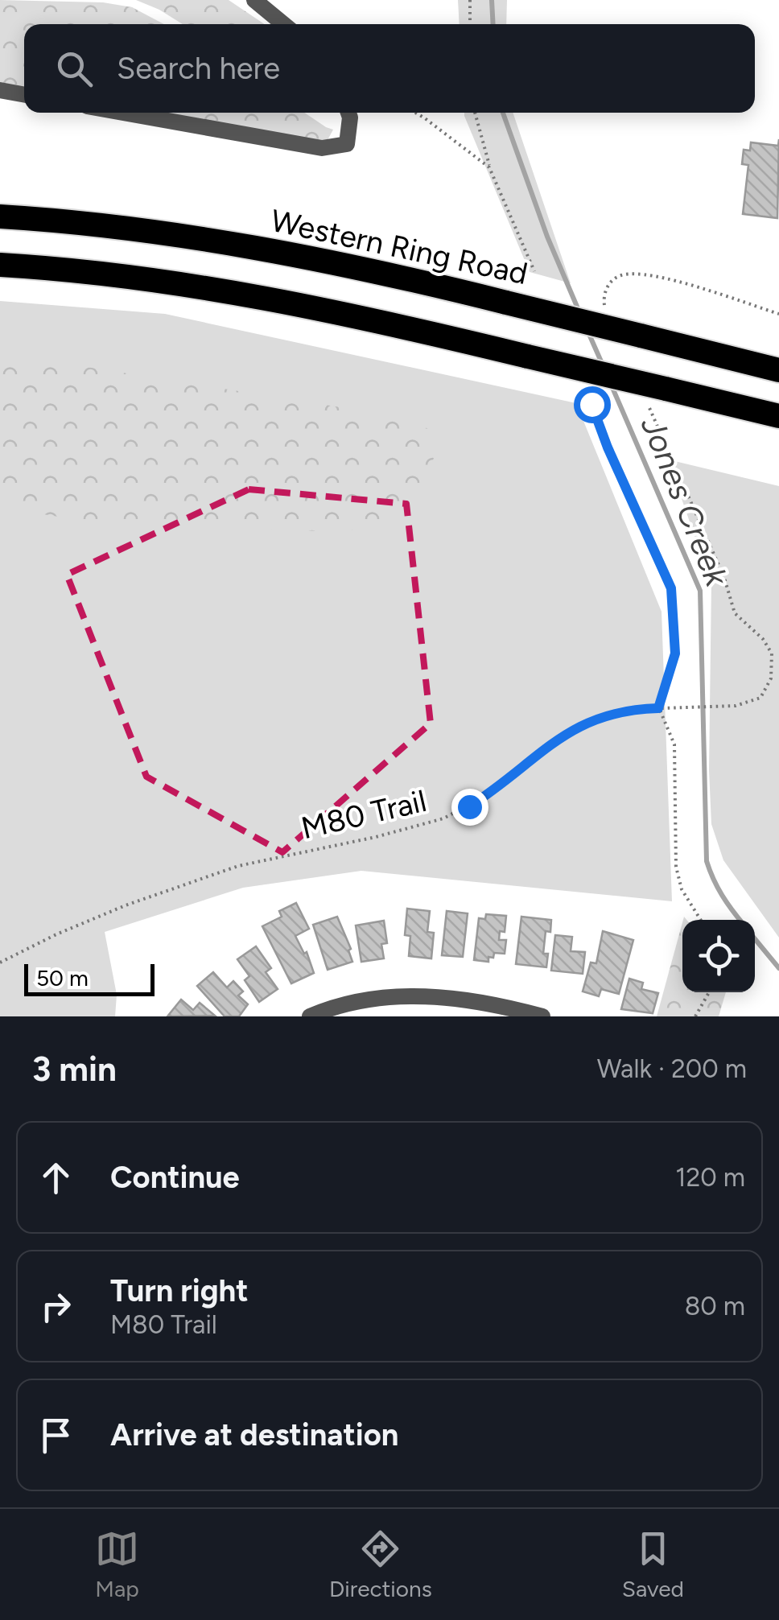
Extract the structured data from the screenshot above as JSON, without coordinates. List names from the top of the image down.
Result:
{
  "streets": {
    "highway": ["Western Ring Road"],
    "path": ["M80 Trail"]
  },
  "water": ["Jones Creek"],
  "scale_bar": "50 m",
  "page": {
    "search": "Search here",
    "scale": "50 m",
    "heading": ["3 min", "Walk · 200 m"],
    "list": [
      ["Continue", "120 m"],
      ["Turn right", "M80 Trail", "80 m"],
      "Arrive at destination"
    ],
    "nav": ["Map", "Directions", "Saved"]
  }
}
